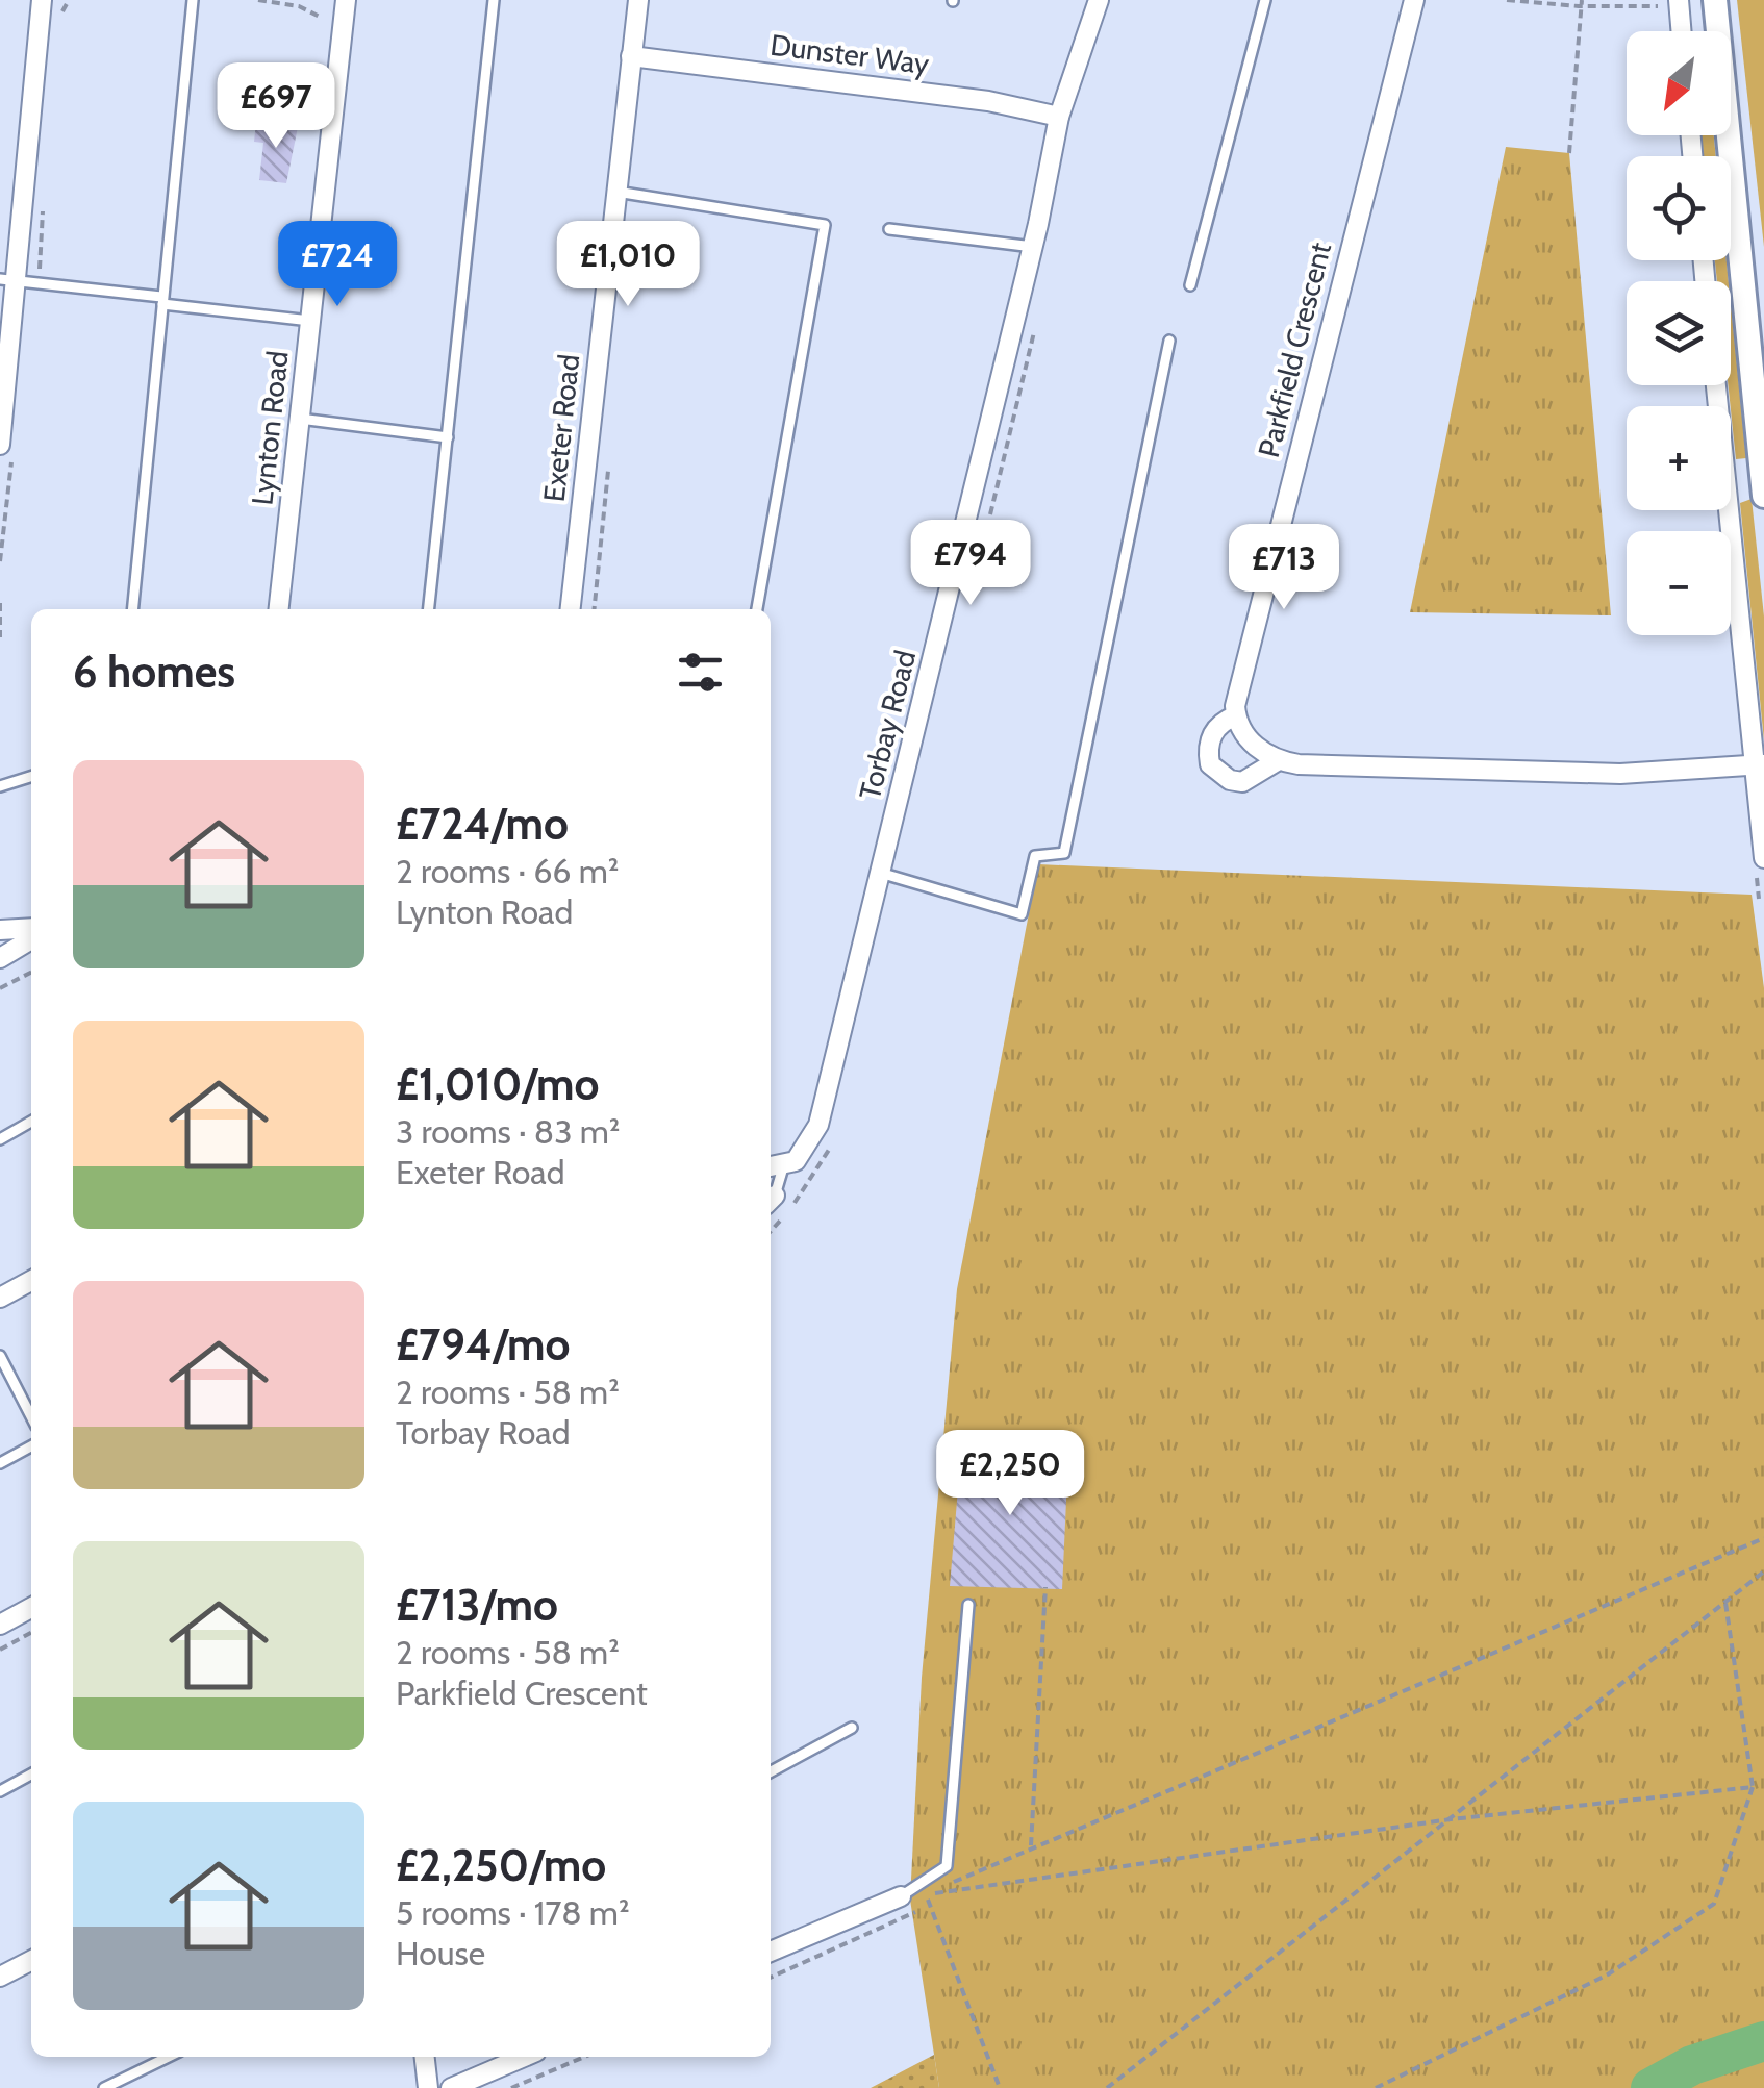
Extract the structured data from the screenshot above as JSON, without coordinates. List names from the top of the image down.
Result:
{
  "streets": {
    "street": [
      "Dunster Way",
      "Parkfield Crescent",
      "Lynton Road",
      "Exeter Road",
      "Torbay Road"
    ]
  },
  "crossings": [
    ["Dunster Way", "Exeter Road"],
    ["Dunster Way", "Torbay Road"]
  ],
  "north": "bottom left",
  "page": {
    "map_buttons": ["+", "−"],
    "price": [
      "£697",
      "£724",
      "£1,010",
      "£794",
      "£713",
      "£2,250"
    ],
    "heading": "6 homes",
    "list": [
      {
        "name": "£724/mo",
        "note": "2 rooms · 66 m² · Lynton Road"
      },
      {
        "name": "£1,010/mo",
        "note": "3 rooms · 83 m² · Exeter Road"
      },
      {
        "name": "£794/mo",
        "note": "2 rooms · 58 m² · Torbay Road"
      },
      {
        "name": "£713/mo",
        "note": "2 rooms · 58 m² · Parkfield Crescent"
      },
      {
        "name": "£2,250/mo",
        "note": "5 rooms · 178 m² · House"
      }
    ]
  }
}
